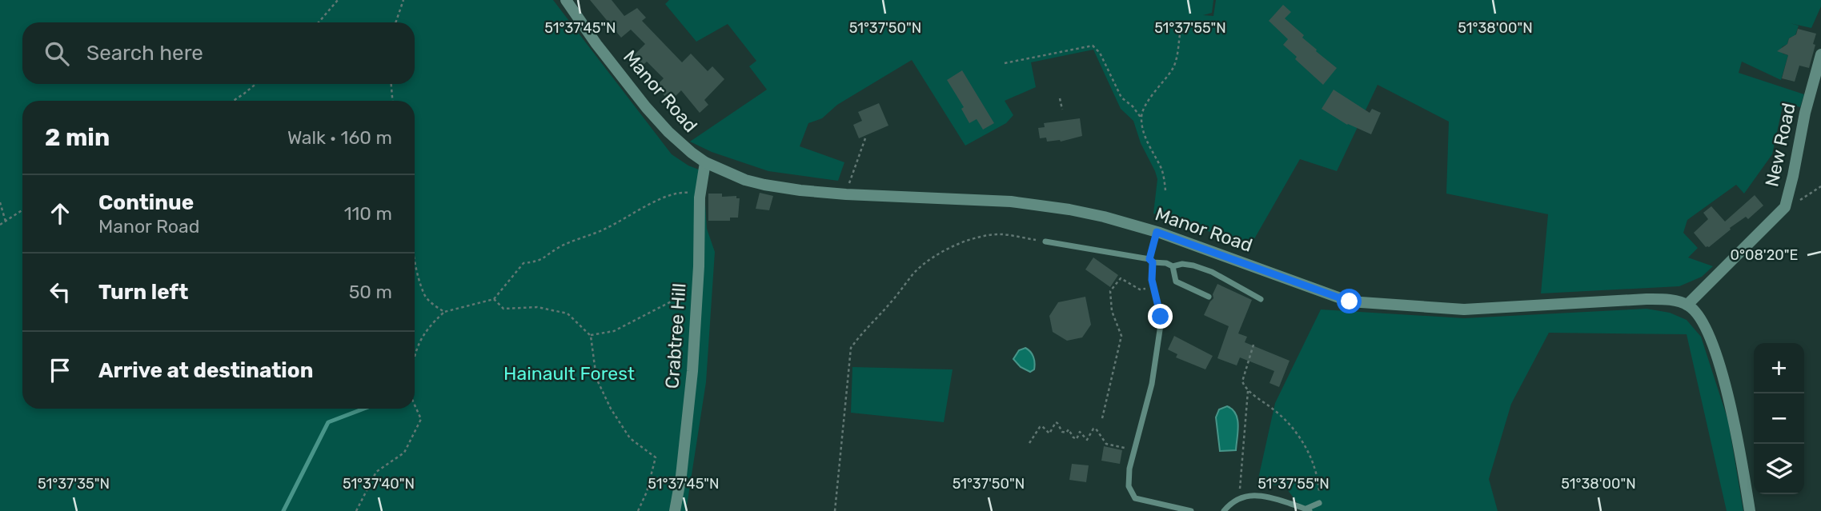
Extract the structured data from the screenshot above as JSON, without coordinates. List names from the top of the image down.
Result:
{
  "streets": {
    "street": ["Manor Road", "New Road", "Crabtree Hill"]
  },
  "crossings": [
    ["Manor Road", "New Road"],
    ["Manor Road", "Crabtree Hill"]
  ],
  "parks": ["Hainault Forest"],
  "page": {
    "search": "Search here",
    "heading": ["2 min", "Walk · 160 m"],
    "list": [
      ["Continue", "Manor Road", "110 m"],
      ["Turn left", "50 m"],
      "Arrive at destination"
    ],
    "map_buttons": ["+", "−"]
  },
  "coordinates": [
    "51°37'45\"N",
    "51°37'50\"N",
    "51°37'55\"N",
    "51°38'00\"N",
    "0°08'20\"E",
    "51°37'35\"N",
    "51°37'40\"N"
  ]
}
